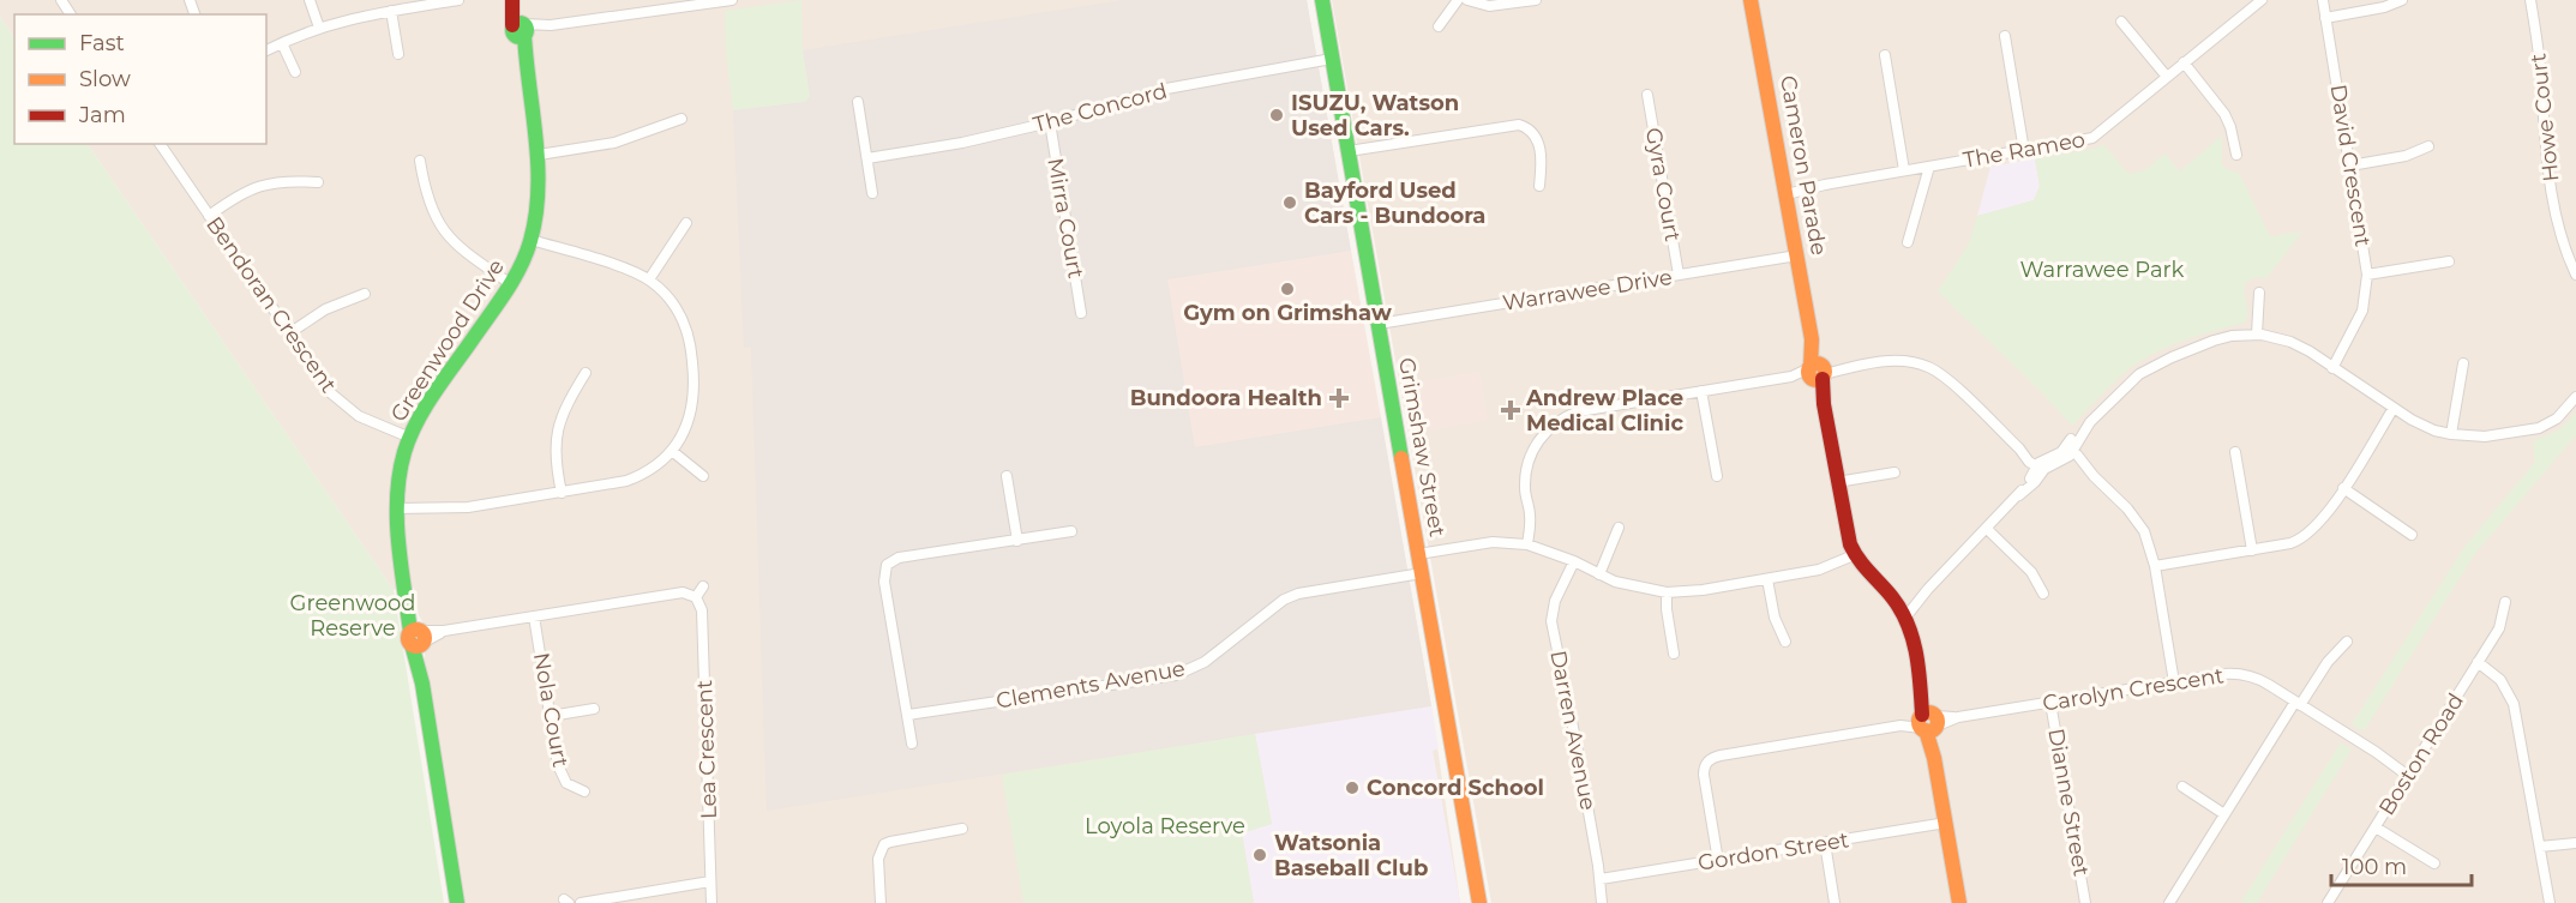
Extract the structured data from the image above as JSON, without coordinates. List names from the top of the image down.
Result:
{
  "streets": {
    "street": [
      "The Concord",
      "Howe Court",
      "The Rameo",
      "Cameron Parade",
      "David Crescent",
      "Gyra Court",
      "Mirra Court",
      "Warrawee Drive",
      "Bendoran Crescent",
      "Greenwood Drive",
      "Grimshaw Street",
      "Clements Avenue",
      "Carolyn Crescent",
      "Nola Court",
      "Darren Avenue",
      "Lea Crescent",
      "Boston Road",
      "Dianne Street",
      "Gordon Street"
    ]
  },
  "crossings": [
    ["The Concord", "Mirra Court"],
    ["The Concord", "Grimshaw Street"],
    ["The Rameo", "Cameron Parade"],
    ["Cameron Parade", "Warrawee Drive"],
    ["Cameron Parade", "Carolyn Crescent"],
    ["Cameron Parade", "Gordon Street"],
    ["Gyra Court", "Warrawee Drive"],
    ["Warrawee Drive", "Grimshaw Street"],
    ["Bendoran Crescent", "Greenwood Drive"],
    ["Grimshaw Street", "Clements Avenue"],
    ["Carolyn Crescent", "Boston Road"],
    ["Carolyn Crescent", "Dianne Street"],
    ["Carolyn Crescent", "Gordon Street"],
    ["Darren Avenue", "Gordon Street"]
  ],
  "parks": ["Warrawee Park", "Greenwood Reserve", "Loyola Reserve"],
  "places": {
    "other": [
      "ISUZU, Watson Used Cars.",
      "Bayford Used Cars - Bundoora",
      "Gym on Grimshaw",
      "Concord School",
      "Watsonia Baseball Club"
    ],
    "health": ["Bundoora Health", "Andrew Place Medical Clinic"]
  },
  "legend": ["Fast", "Slow", "Jam"],
  "scale_bar": "100 m"
}
